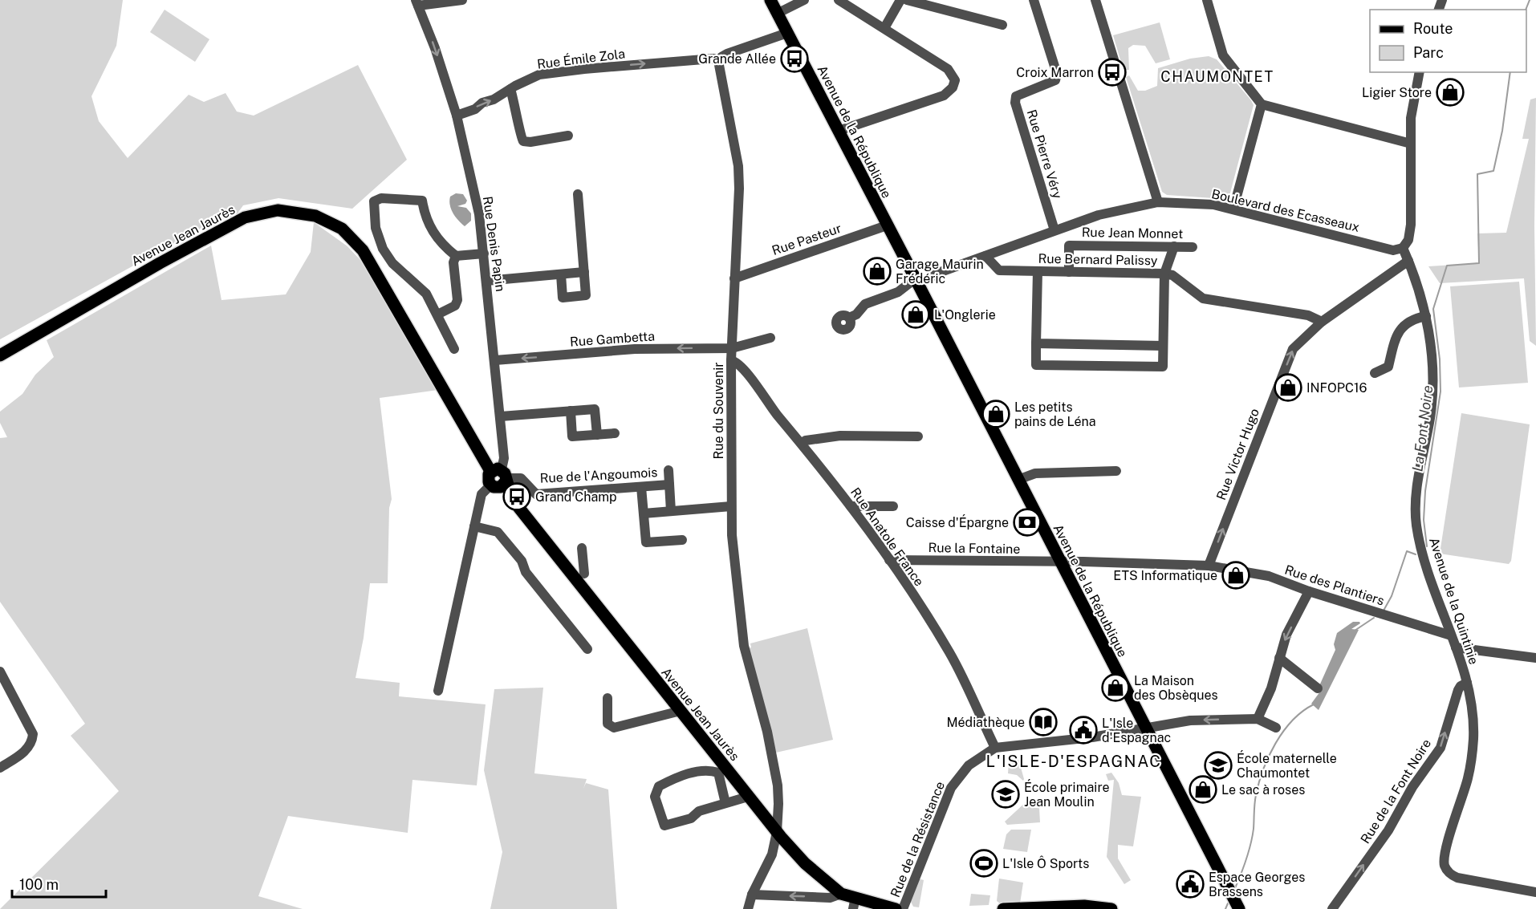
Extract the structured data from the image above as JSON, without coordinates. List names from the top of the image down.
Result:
{
  "streets": {
    "main road": ["Avenue de la République", "Avenue Jean Jaurès"],
    "street": [
      "Rue Émile Zola",
      "Rue Pierre Véry",
      "Boulevard des Ecasseaux",
      "Rue Jean Monnet",
      "Rue Pasteur",
      "Rue Denis Papin",
      "Rue Bernard Palissy",
      "Rue Gambetta",
      "Rue du Souvenir",
      "Rue Victor Hugo",
      "Rue de l'Angoumois",
      "Rue Anatole France",
      "Rue la Fontaine",
      "Rue des Plantiers",
      "Avenue de la Quintinie",
      "Rue de la Font Noire",
      "Rue de la Résistance"
    ]
  },
  "crossings": [
    ["Rue Émile Zola", "Rue Denis Papin"],
    ["Rue Émile Zola", "Rue du Souvenir"],
    ["Avenue de la République", "Boulevard des Ecasseaux"],
    ["Avenue de la République", "Rue Pasteur"],
    ["Avenue de la République", "Rue la Fontaine"],
    ["Avenue de la République", "Rue de la Résistance"],
    ["Rue Pierre Véry", "Boulevard des Ecasseaux"],
    ["Boulevard des Ecasseaux", "Rue Bernard Palissy"],
    ["Boulevard des Ecasseaux", "Avenue de la Quintinie"],
    ["Rue Jean Monnet", "Rue Bernard Palissy"],
    ["Avenue Jean Jaurès", "Rue Denis Papin"],
    ["Avenue Jean Jaurès", "Rue du Souvenir"],
    ["Avenue Jean Jaurès", "Rue de l'Angoumois"],
    ["Rue Pasteur", "Rue du Souvenir"],
    ["Rue Denis Papin", "Rue Gambetta"],
    ["Rue Denis Papin", "Rue de l'Angoumois"],
    ["Rue Bernard Palissy", "Rue Victor Hugo"],
    ["Rue Gambetta", "Rue du Souvenir"],
    ["Rue du Souvenir", "Rue Anatole France"],
    ["Rue Victor Hugo", "Rue des Plantiers"],
    ["Rue Victor Hugo", "Avenue de la Quintinie"],
    ["Rue Anatole France", "Rue la Fontaine"],
    ["Rue Anatole France", "Rue de la Résistance"],
    ["Rue des Plantiers", "Avenue de la Quintinie"],
    ["Avenue de la Quintinie", "Rue de la Font Noire"]
  ],
  "one_way": ["Rue Émile Zola", "Rue Victor Hugo", "Rue de la Font Noire"],
  "districts": ["CHAUMONTET", "L'ISLE-D'ESPAGNAC"],
  "water": ["La Font Noire"],
  "places": {
    "bus stop": ["Grande Allée", "Croix Marron", "Grand Champ"],
    "shop": [
      "Ligier Store",
      "Garage Maurin Frédéric",
      "L'Onglerie",
      "INFOPC16",
      "Les petits pains de Léna",
      "ETS Informatique",
      "La Maison des Obsèques",
      "Le sac à roses"
    ],
    "bank": ["Caisse d'Épargne"],
    "library": ["Médiathèque"],
    "public building": ["L'Isle d'Espagnac", "Espace Georges Brassens"],
    "school or university": ["École maternelle Chaumontet", "École primaire Jean Moulin"],
    "sports": ["L'Isle Ô Sports"]
  },
  "legend": ["Route", "Parc"],
  "scale_bar": "100 m"
}
